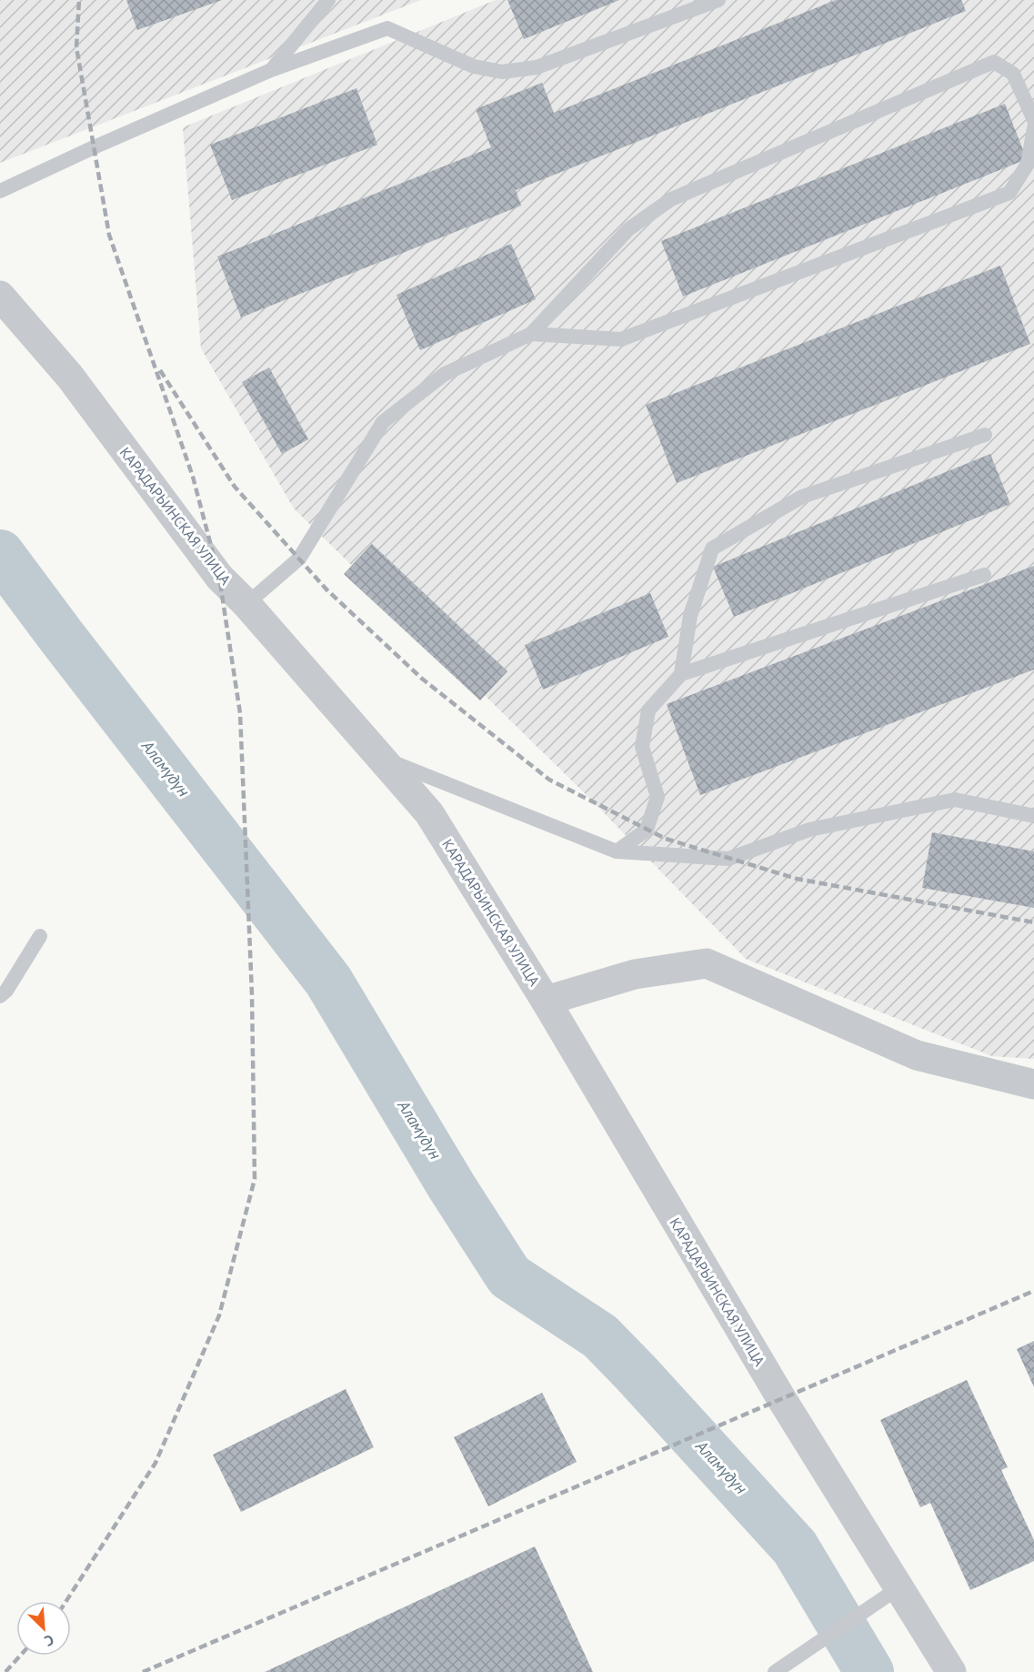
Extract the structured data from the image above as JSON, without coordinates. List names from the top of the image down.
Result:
{
  "streets": {
    "street": ["КАРАДАРЬИНСКАЯ УЛИЦА"]
  },
  "water": ["Аламүдүн"],
  "north": "bottom right"
}
